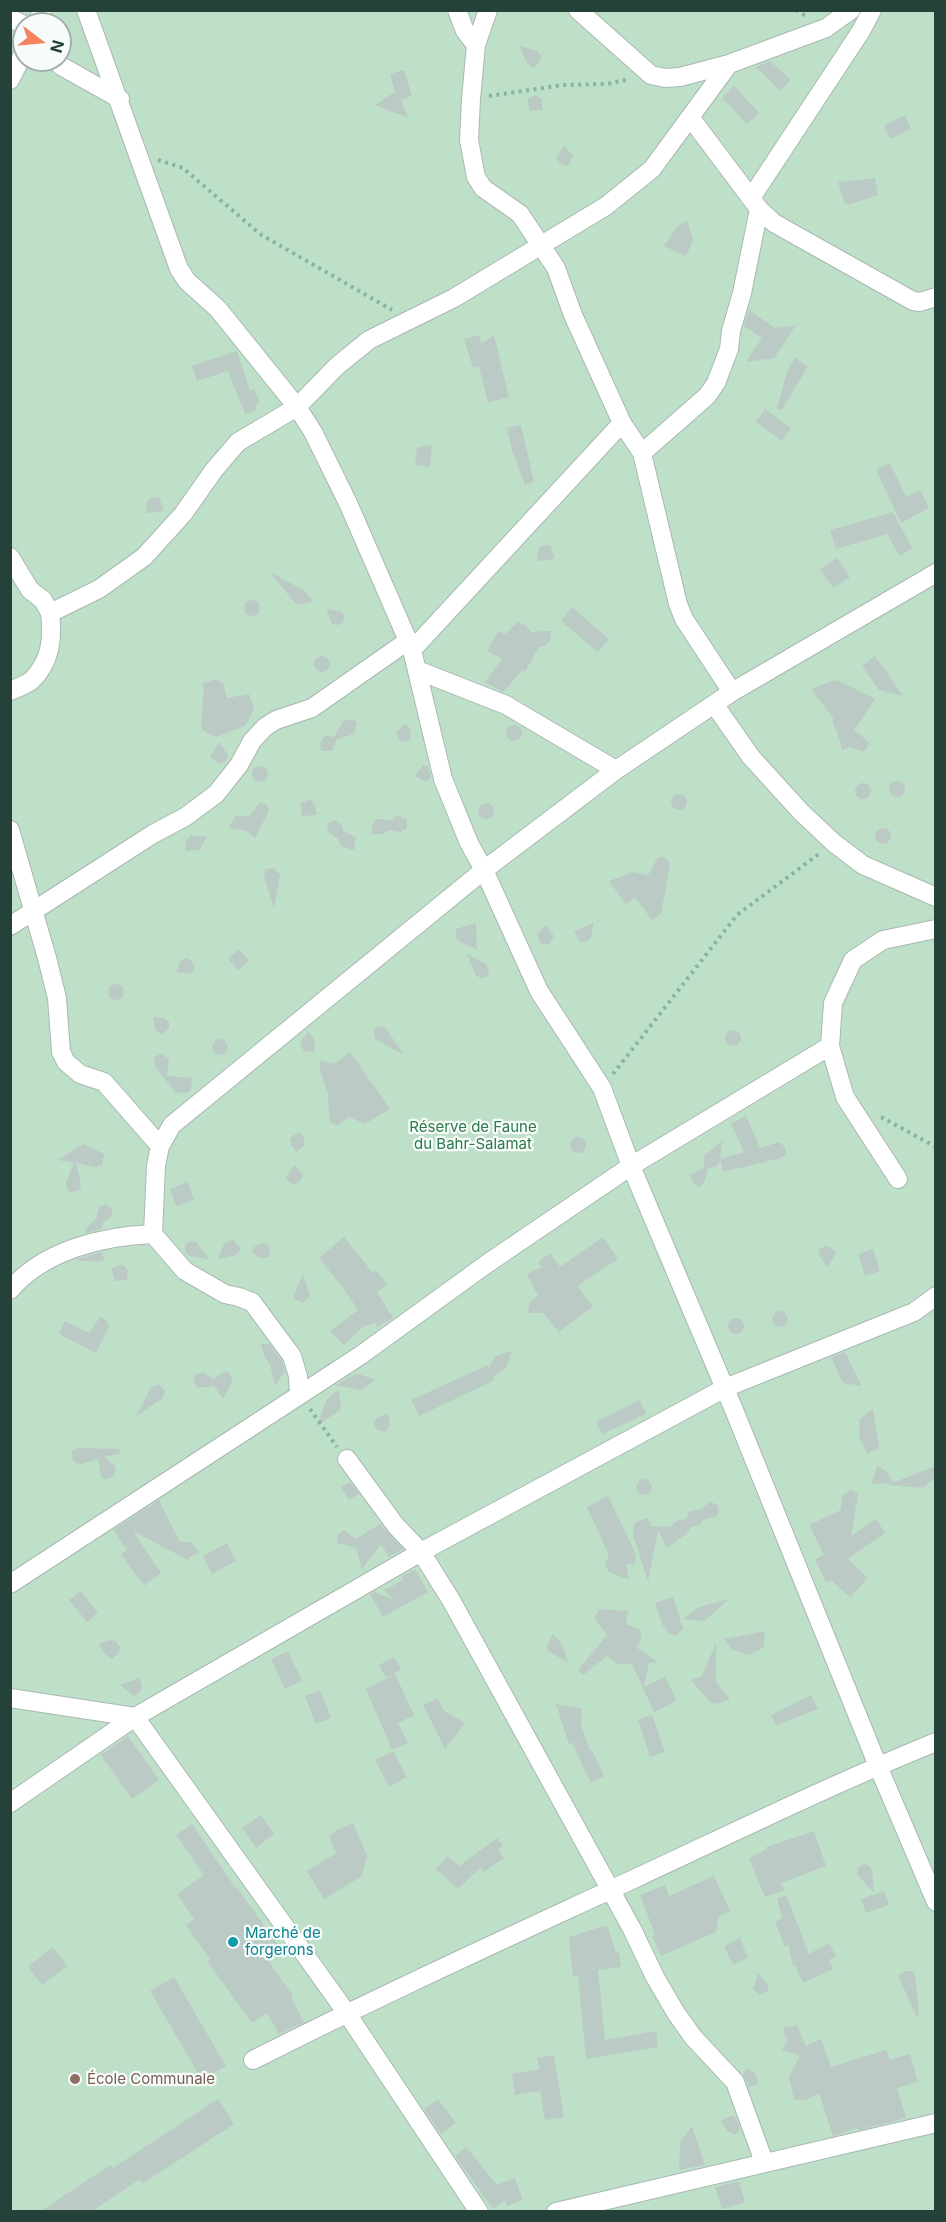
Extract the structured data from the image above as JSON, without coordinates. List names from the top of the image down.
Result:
{
  "parks": ["Réserve de Faune du Bahr-Salamat"],
  "places": ["Marché de forgerons", "École Communale"],
  "north": "right"
}
